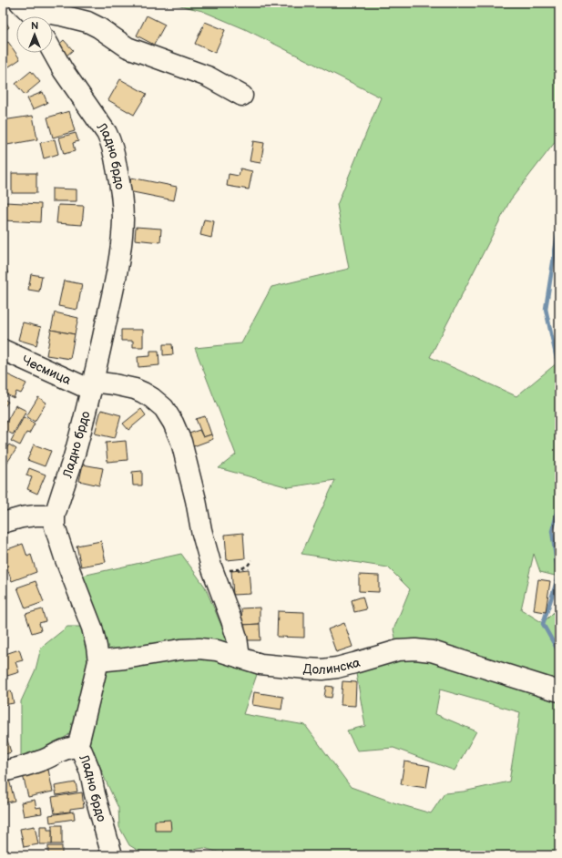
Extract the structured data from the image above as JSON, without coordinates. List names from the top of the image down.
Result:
{
  "streets": {
    "street": ["Ладно брдо", "Чесмица", "Долинска"]
  },
  "crossings": [
    ["Ладно брдо", "Чесмица"],
    ["Ладно брдо", "Долинска"],
    ["Чесмица", "Долинска"]
  ],
  "north": "top"
}
